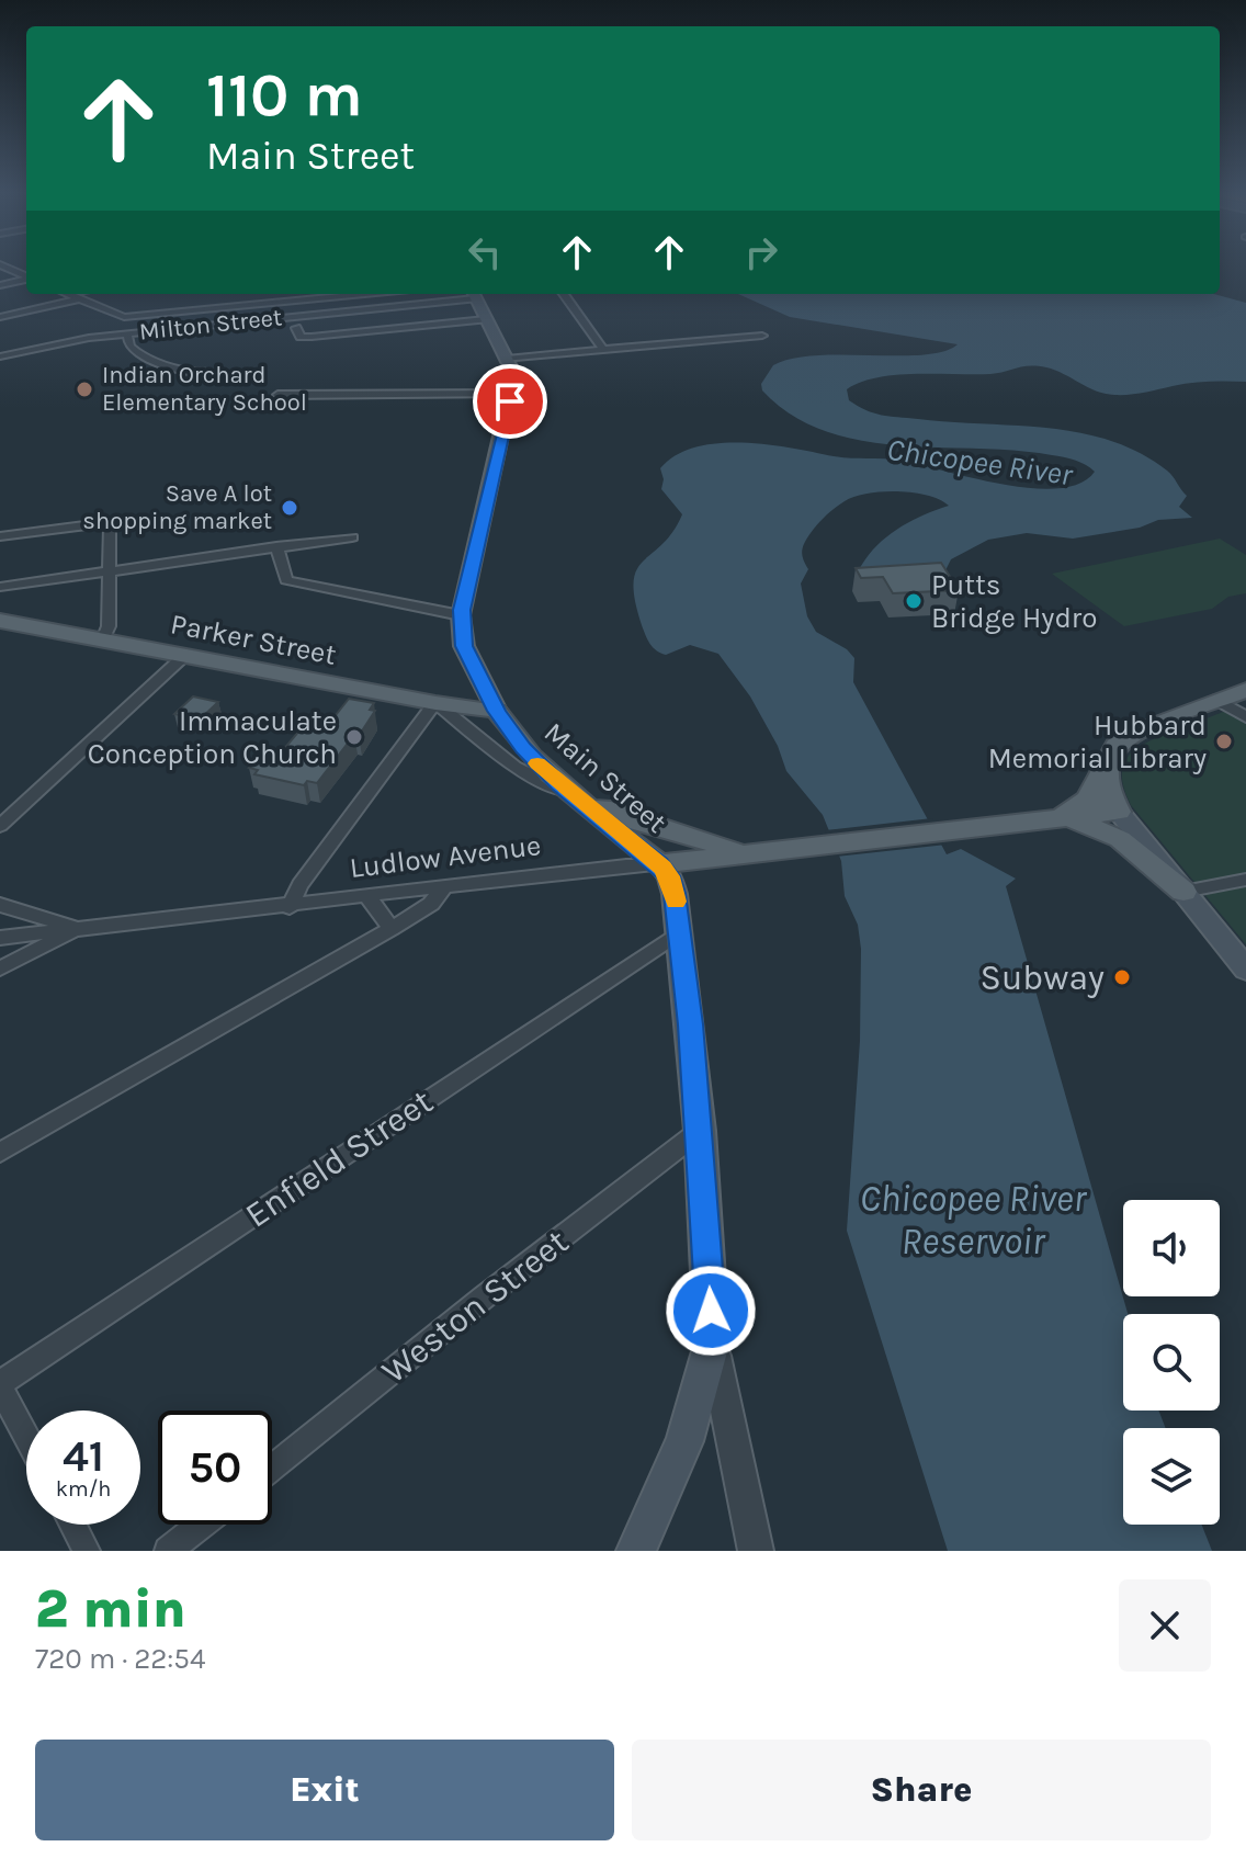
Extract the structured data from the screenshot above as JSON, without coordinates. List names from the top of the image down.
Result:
{
  "streets": {
    "main road": ["Parker Street", "Main Street", "Ludlow Avenue"],
    "street": ["Milton Street", "Enfield Street", "Weston Street"]
  },
  "crossings": [
    ["Milton Street", "Main Street"],
    ["Parker Street", "Main Street"],
    ["Main Street", "Ludlow Avenue"],
    ["Main Street", "Enfield Street"],
    ["Main Street", "Weston Street"]
  ],
  "water": ["Chicopee River", "Chicopee River Reservoir"],
  "places": [
    "Indian Orchard Elementary School",
    "Save A lot shopping market",
    "Putts Bridge Hydro",
    "Immaculate Conception Church",
    "Hubbard Memorial Library",
    "Subway"
  ],
  "page": {
    "turn": ["110 m", "Main Street"],
    "speed": "41 km/h",
    "limit": "50",
    "heading": ["2 min", "720 m · 22:54"],
    "buttons": ["Exit", "Share"]
  }
}
